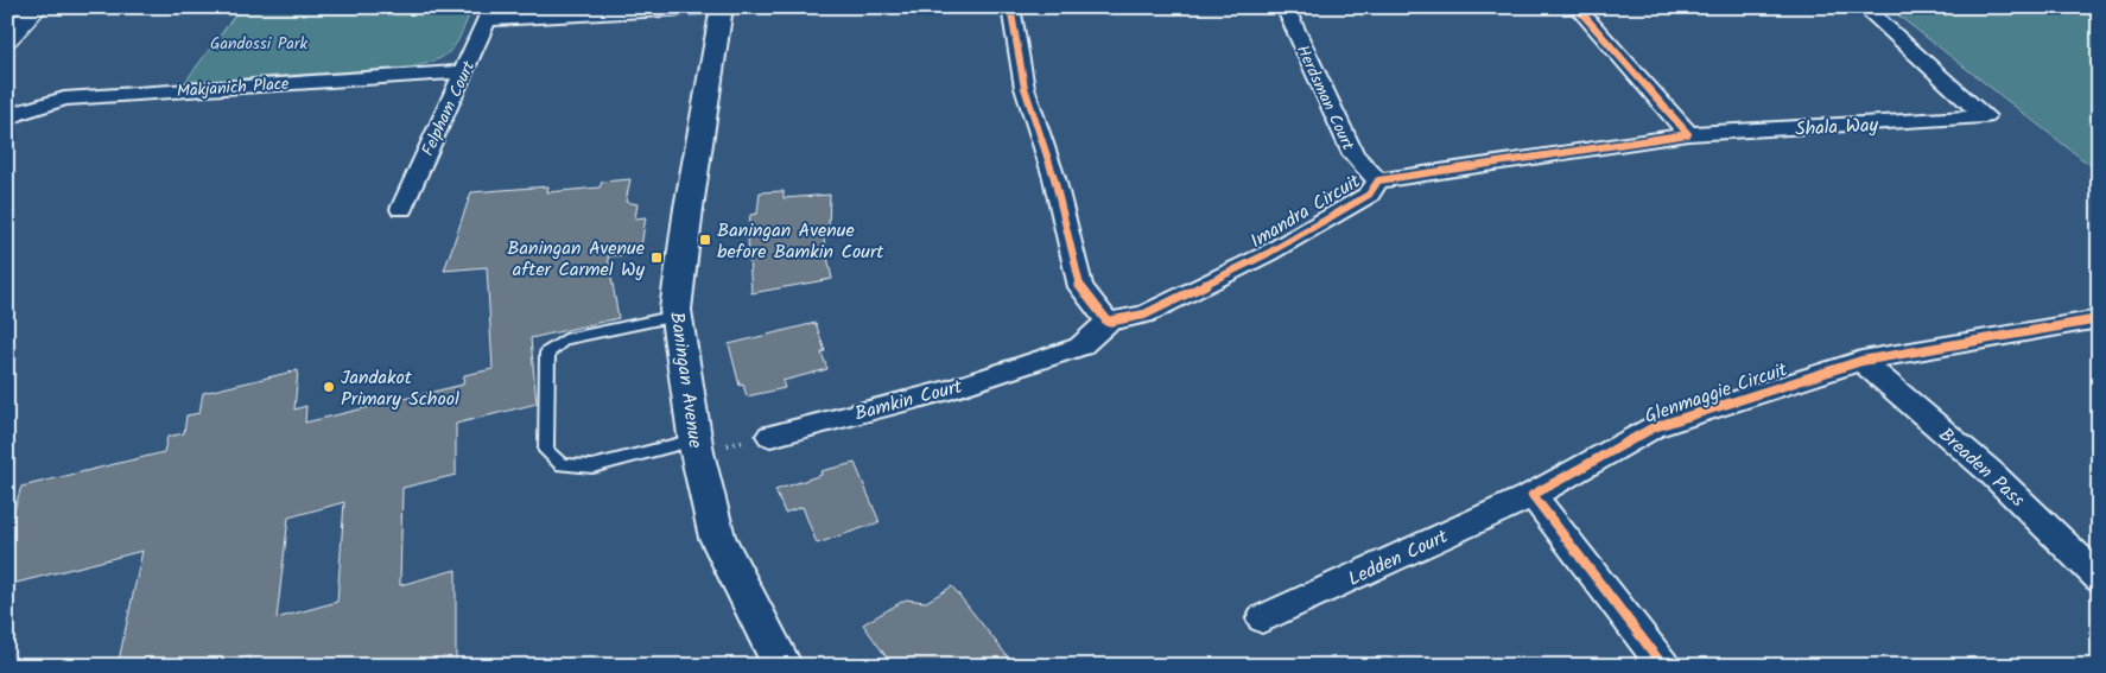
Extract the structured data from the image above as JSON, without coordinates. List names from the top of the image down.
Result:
{
  "streets": {
    "street": [
      "Makjanich Place",
      "Herdsman Court",
      "Felpham Court",
      "Shala Way",
      "Imandra Circuit",
      "Baningan Avenue",
      "Glenmaggie Circuit",
      "Bamkin Court",
      "Breaden Pass",
      "Ledden Court"
    ]
  },
  "crossings": [
    ["Makjanich Place", "Felpham Court"],
    ["Herdsman Court", "Imandra Circuit"],
    ["Shala Way", "Imandra Circuit"],
    ["Imandra Circuit", "Bamkin Court"],
    ["Glenmaggie Circuit", "Breaden Pass"],
    ["Glenmaggie Circuit", "Ledden Court"]
  ],
  "parks": ["Gandossi Park"],
  "places": {
    "transit": ["Baningan Avenue before Bamkin Court", "Baningan Avenue after Carmel Wy"],
    "other": ["Jandakot Primary School"]
  }
}
